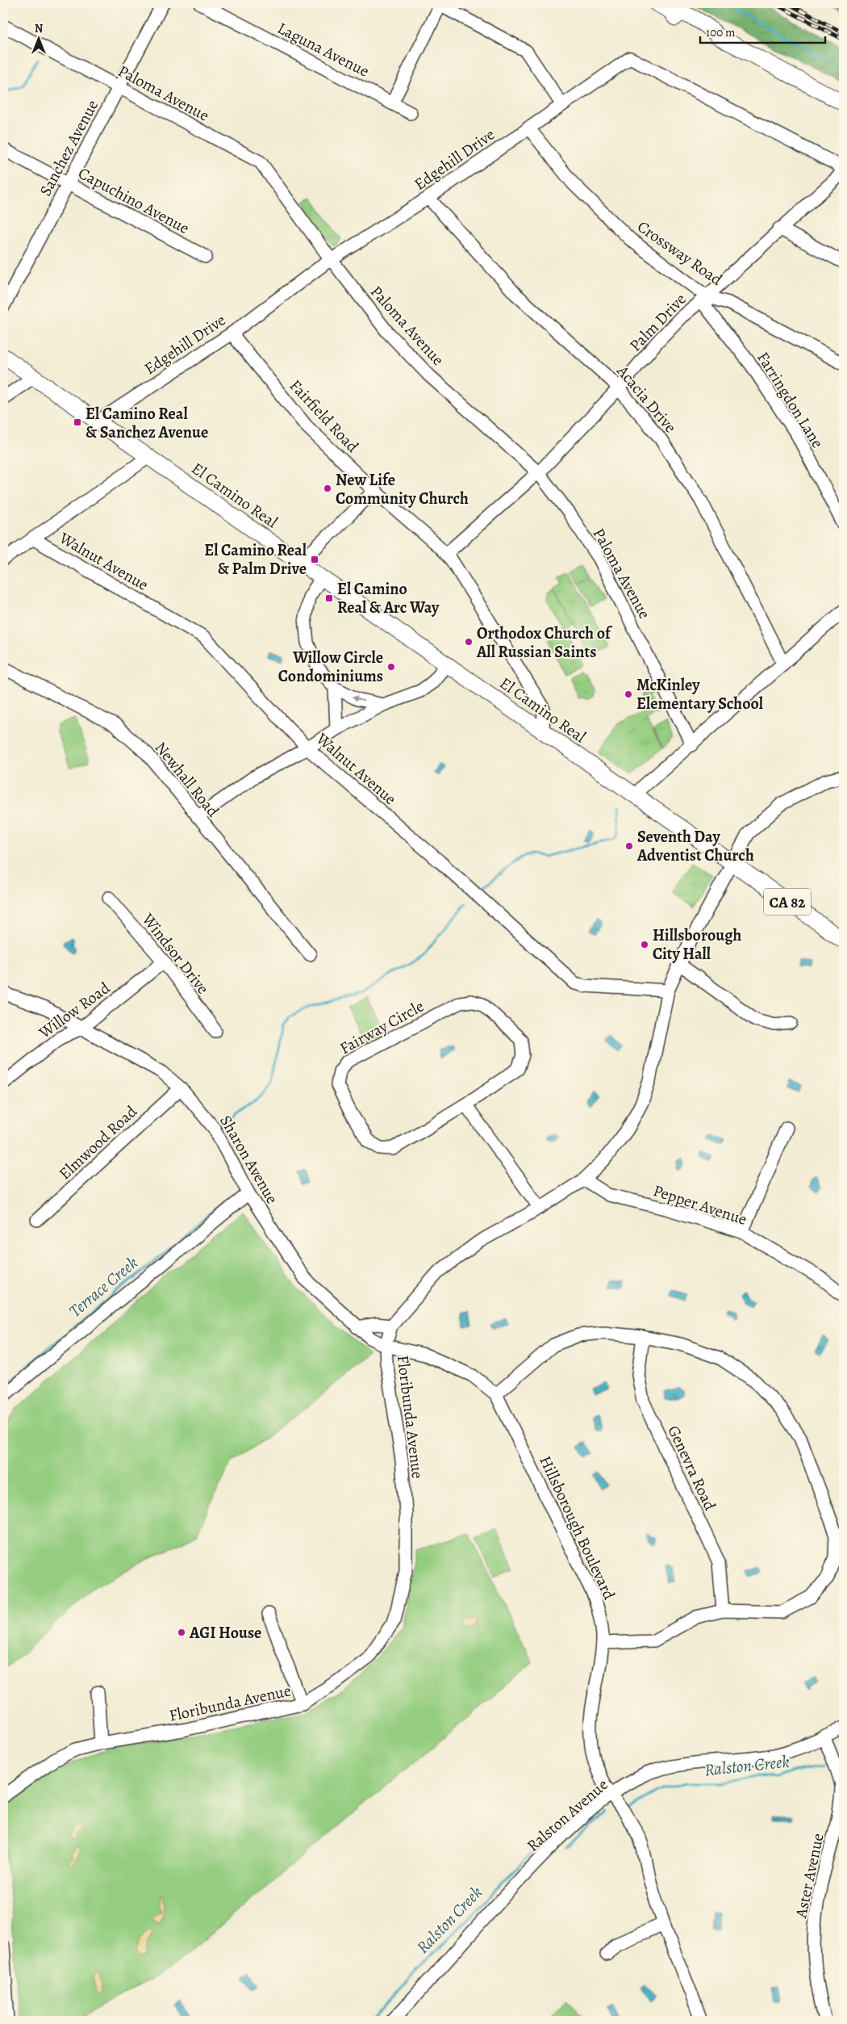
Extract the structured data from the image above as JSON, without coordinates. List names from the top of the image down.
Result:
{
  "streets": {
    "main road": ["El Camino Real", "CA 82"],
    "street": [
      "Laguna Avenue",
      "Paloma Avenue",
      "Sanchez Avenue",
      "Edgehill Drive",
      "Capuchino Avenue",
      "Crossway Road",
      "Palm Drive",
      "Acacia Drive",
      "Farringdon Lane",
      "Fairfield Road",
      "Walnut Avenue",
      "Newhall Road",
      "Windsor Drive",
      "Willow Road",
      "Fairway Circle",
      "Elmwood Road",
      "Sharon Avenue",
      "Pepper Avenue",
      "Floribunda Avenue",
      "Genevra Road",
      "Hillsborough Boulevard",
      "Ralston Avenue",
      "Aster Avenue"
    ]
  },
  "crossings": [
    ["Paloma Avenue", "Sanchez Avenue"],
    ["Paloma Avenue", "Edgehill Drive"],
    ["Paloma Avenue", "Palm Drive"],
    ["Sanchez Avenue", "Capuchino Avenue"],
    ["Edgehill Drive", "Crossway Road"],
    ["Edgehill Drive", "Palm Drive"],
    ["Edgehill Drive", "Acacia Drive"],
    ["Edgehill Drive", "Fairfield Road"],
    ["Edgehill Drive", "El Camino Real"],
    ["Crossway Road", "Palm Drive"],
    ["Crossway Road", "Farringdon Lane"],
    ["Palm Drive", "Acacia Drive"],
    ["Palm Drive", "Farringdon Lane"],
    ["Palm Drive", "Fairfield Road"],
    ["Fairfield Road", "El Camino Real"],
    ["El Camino Real", "Floribunda Avenue"],
    ["Walnut Avenue", "Floribunda Avenue"],
    ["Windsor Drive", "Willow Road"],
    ["Willow Road", "Sharon Avenue"],
    ["Elmwood Road", "Sharon Avenue"],
    ["Sharon Avenue", "Floribunda Avenue"],
    ["Sharon Avenue", "Hillsborough Boulevard"],
    ["Pepper Avenue", "Floribunda Avenue"],
    ["Floribunda Avenue", "Hillsborough Boulevard"],
    ["Hillsborough Boulevard", "Ralston Avenue"],
    ["Ralston Avenue", "Aster Avenue"]
  ],
  "water": ["Terrace Creek", "Ralston Creek"],
  "places": {
    "transit": ["El Camino Real & Sanchez Avenue", "El Camino Real & Palm Drive", "El Camino Real & Arc Way"],
    "other": [
      "New Life Community Church",
      "Orthodox Church of All Russian Saints",
      "Willow Circle Condominiums",
      "McKinley Elementary School",
      "Seventh Day Adventist Church",
      "Hillsborough City Hall",
      "AGI House"
    ]
  },
  "scale_bar": "100 m",
  "north": "top"
}
